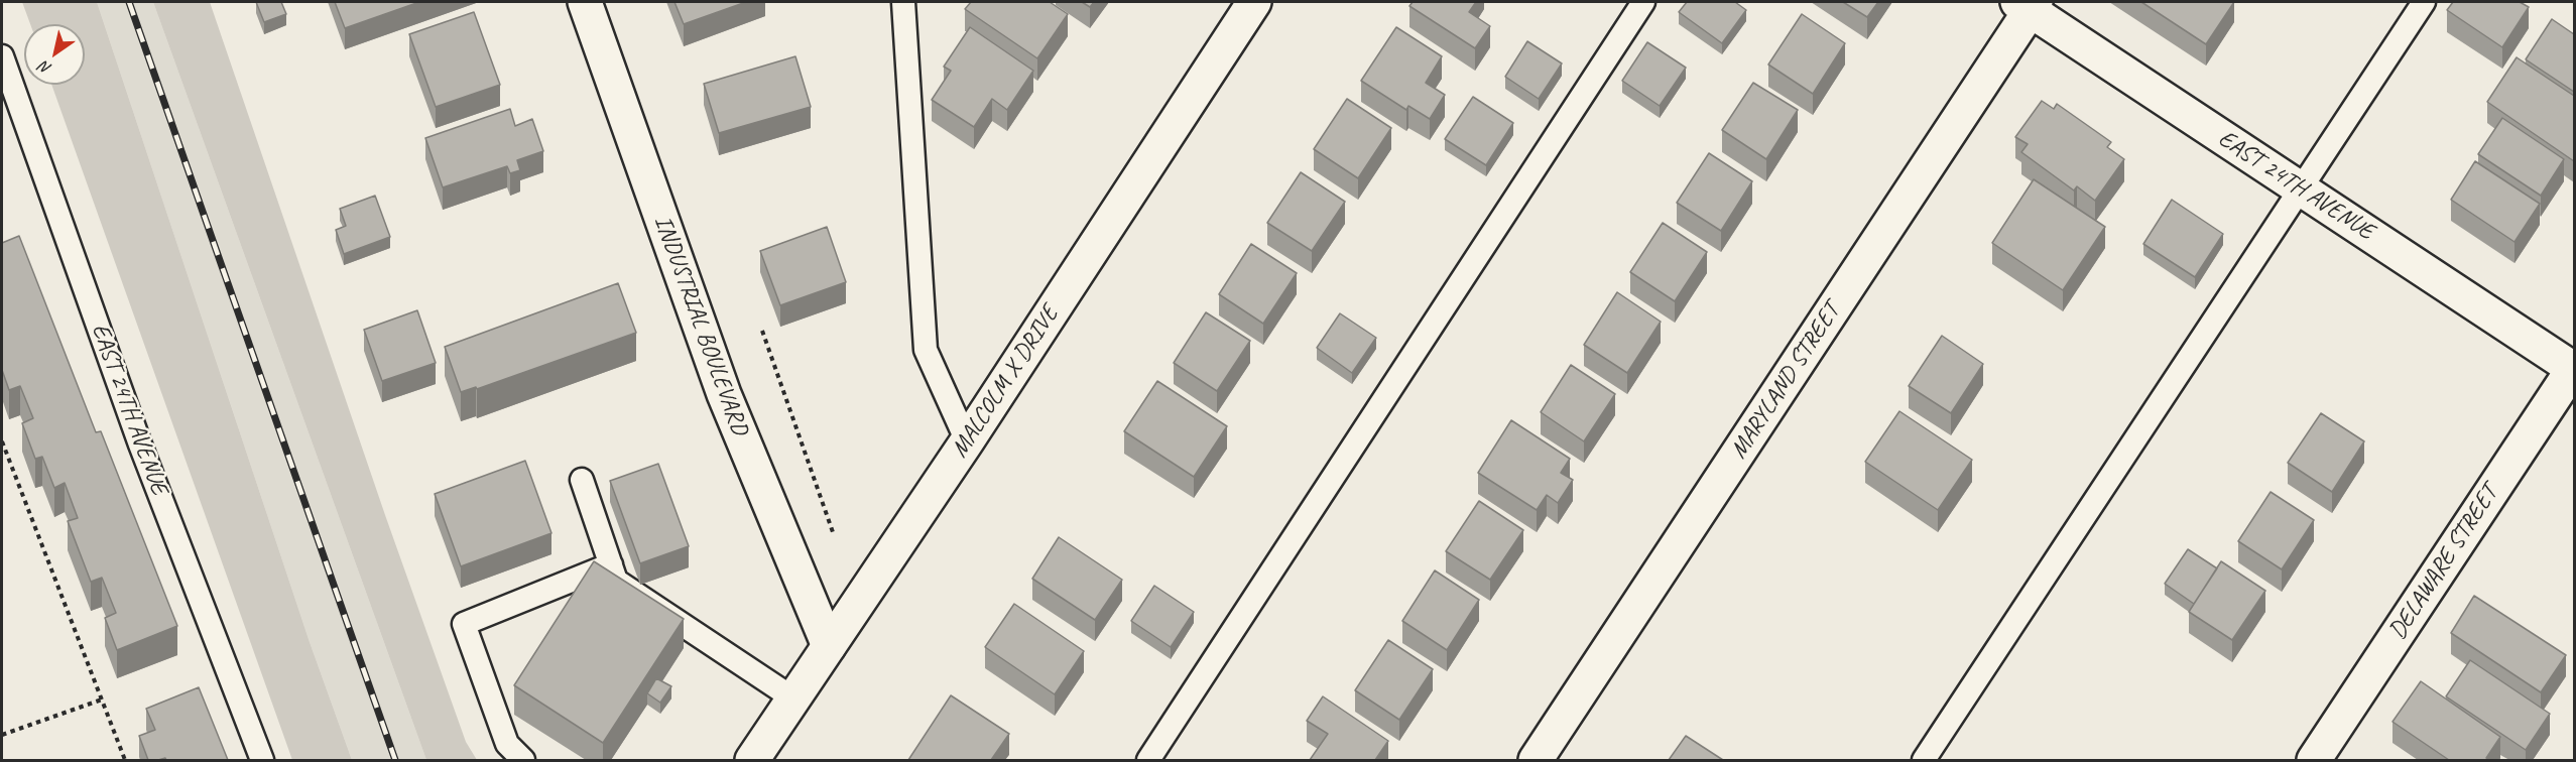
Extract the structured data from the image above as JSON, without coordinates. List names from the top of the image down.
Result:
{
  "streets": {
    "street": [
      "EAST 24TH AVENUE",
      "INDUSTRIAL BOULEVARD",
      "MARYLAND STREET",
      "MALCOLM X DRIVE",
      "DELAWARE STREET"
    ]
  },
  "crossings": [
    ["EAST 24TH AVENUE", "MARYLAND STREET"],
    ["EAST 24TH AVENUE", "DELAWARE STREET"],
    ["INDUSTRIAL BOULEVARD", "MALCOLM X DRIVE"]
  ],
  "north": "bottom left"
}
